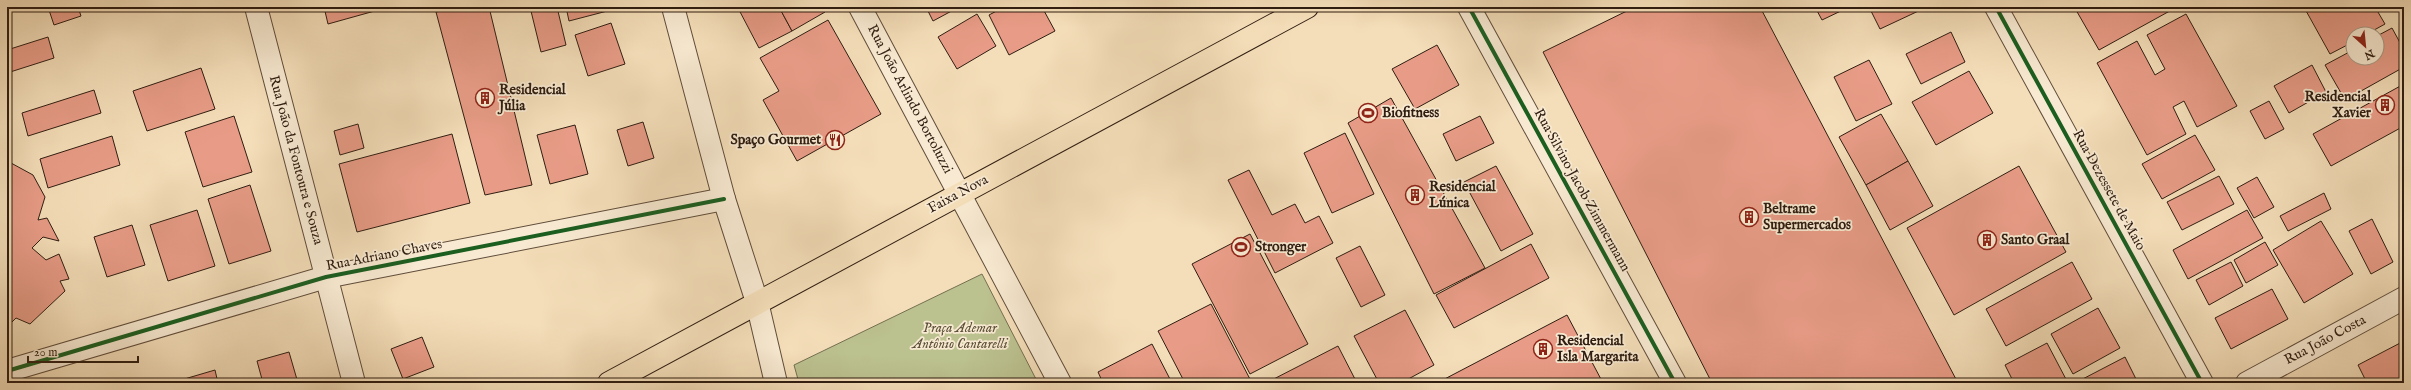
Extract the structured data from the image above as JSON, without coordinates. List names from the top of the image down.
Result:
{
  "streets": {
    "highway": ["Faixa Nova"],
    "street": [
      "Rua João Arlindo Bortoluzzi",
      "Rua João da Fontoura e Souza",
      "Rua Silvino Jacob Zimmermann",
      "Rua Dezessete de Maio",
      "Rua Adriano Chaves",
      "Rua João Costa"
    ]
  },
  "crossings": [
    ["Rua João Arlindo Bortoluzzi", "Faixa Nova"],
    ["Rua João da Fontoura e Souza", "Rua Adriano Chaves"]
  ],
  "parks": ["Praça Ademar Antônio Cantarelli"],
  "places": {
    "building": [
      "Residencial Júlia",
      "Residencial Xavier",
      "Residencial Lúnica",
      "Beltrame Supermercados",
      "Santo Graal",
      "Residencial Isla Margarita"
    ],
    "sports": ["Biofitness", "Stronger"],
    "restaurant": ["Spaço Gourmet"]
  },
  "scale_bar": "20 m",
  "north": "bottom right"
}
